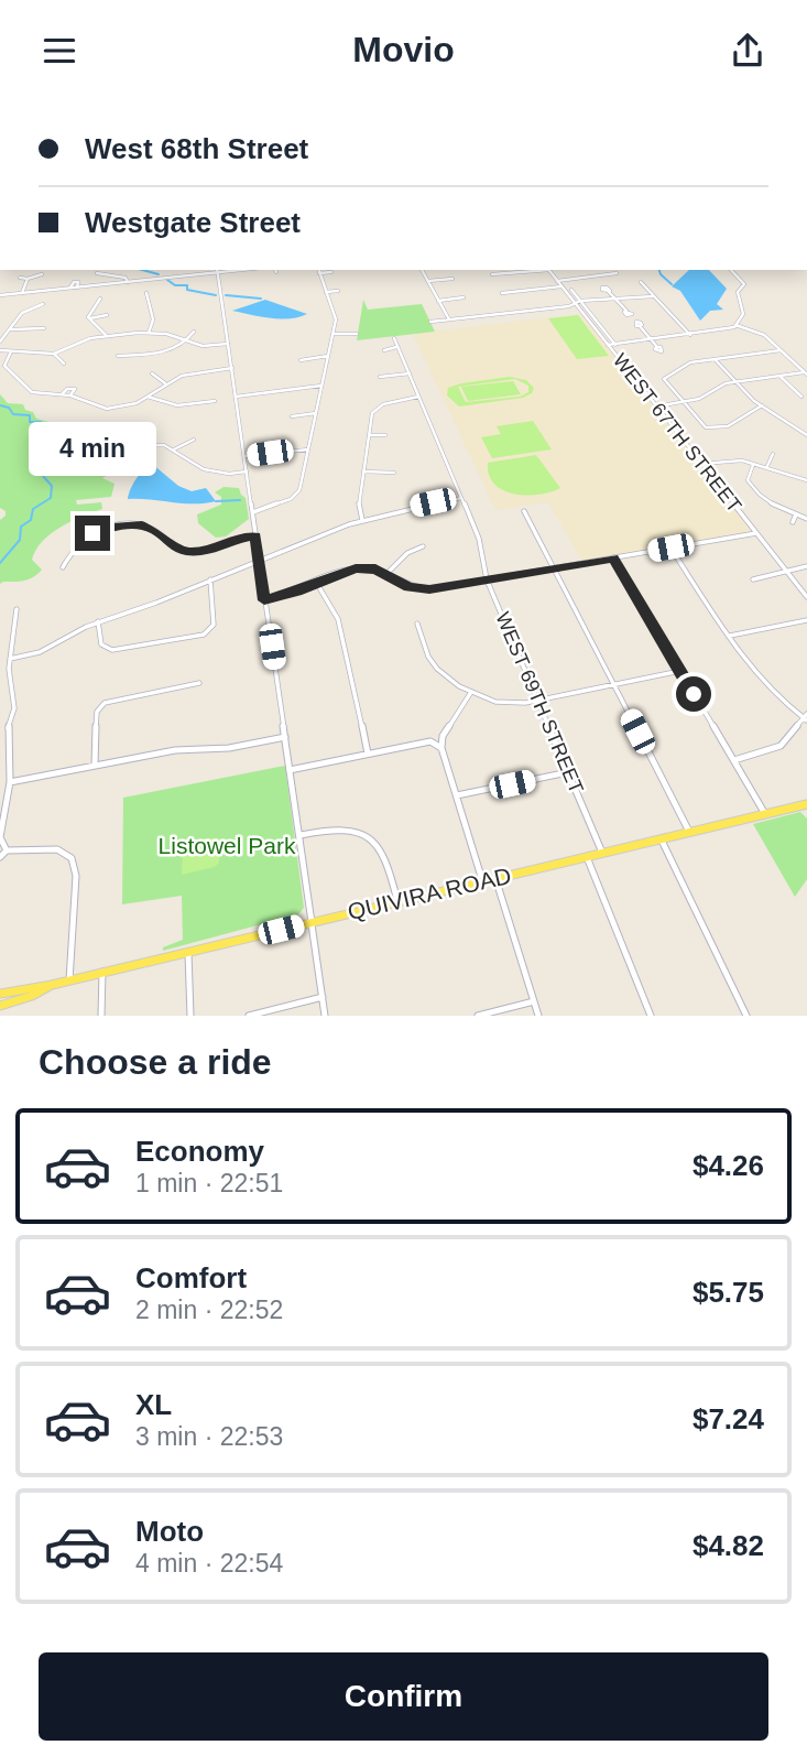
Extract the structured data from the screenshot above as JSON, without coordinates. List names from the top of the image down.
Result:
{
  "streets": {
    "main road": ["QUIVIRA ROAD"],
    "street": ["WEST 67TH STREET", "WEST 69TH STREET"]
  },
  "crossings": [
    ["WEST 69TH STREET", "QUIVIRA ROAD"]
  ],
  "parks": ["Listowel Park"],
  "page": {
    "header": "Movio",
    "banner": ["West 68th Street", "Westgate Street"],
    "bubble": "4 min",
    "heading": "Choose a ride",
    "list": [
      {
        "name": "Economy",
        "note": "1 min · 22:51",
        "value": "$4.26"
      },
      {
        "name": "Comfort",
        "note": "2 min · 22:52",
        "value": "$5.75"
      },
      {
        "name": "XL",
        "note": "3 min · 22:53",
        "value": "$7.24"
      },
      {
        "name": "Moto",
        "note": "4 min · 22:54",
        "value": "$4.82"
      }
    ],
    "buttons": "Confirm"
  }
}
